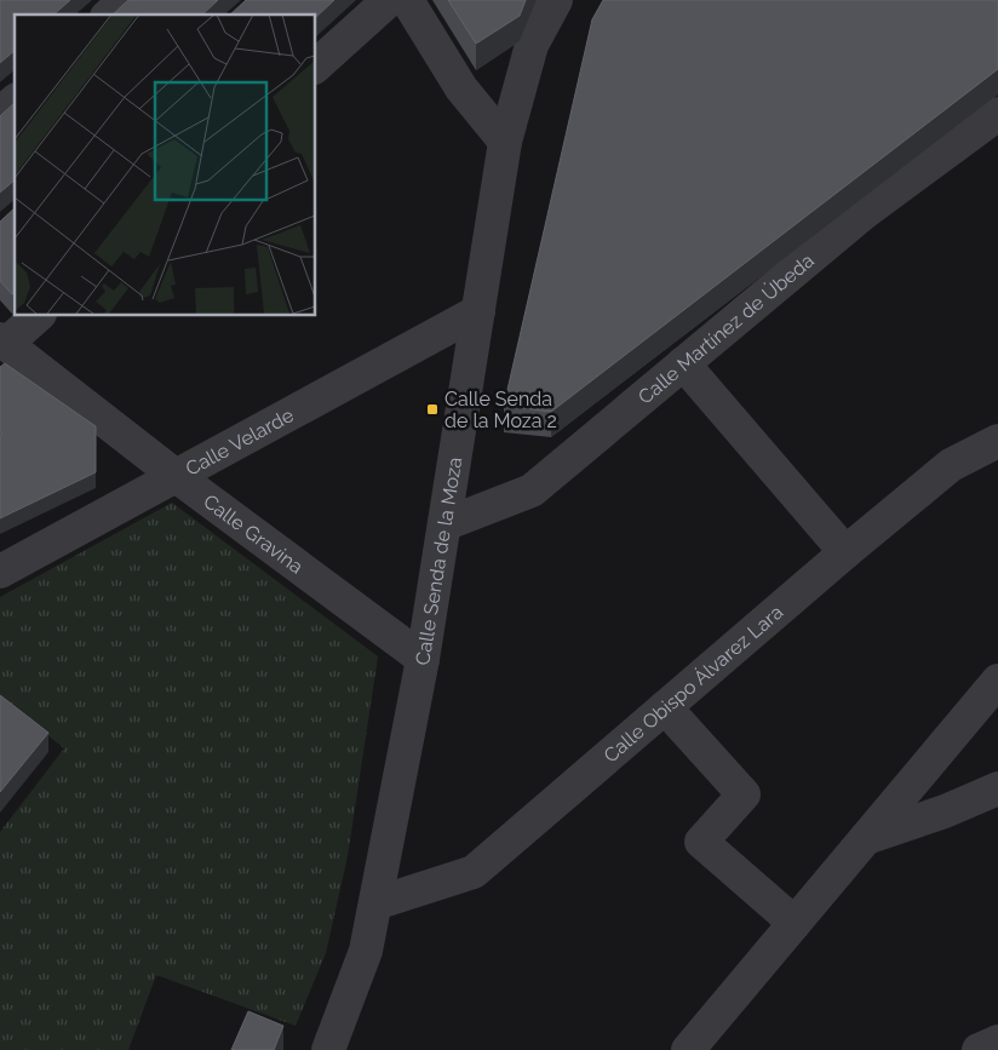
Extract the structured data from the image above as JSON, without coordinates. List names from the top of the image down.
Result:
{
  "streets": {
    "street": [
      "Calle Martínez de Úbeda",
      "Calle Velarde",
      "Calle Gravina",
      "Calle Senda de la Moza",
      "Calle Obispo Álvarez Lara"
    ]
  },
  "crossings": [
    ["Calle Martínez de Úbeda", "Calle Senda de la Moza"],
    ["Calle Velarde", "Calle Gravina"],
    ["Calle Velarde", "Calle Senda de la Moza"],
    ["Calle Gravina", "Calle Senda de la Moza"],
    ["Calle Senda de la Moza", "Calle Obispo Álvarez Lara"]
  ],
  "places": {
    "transit": ["Calle Senda de la Moza 2"]
  }
}
